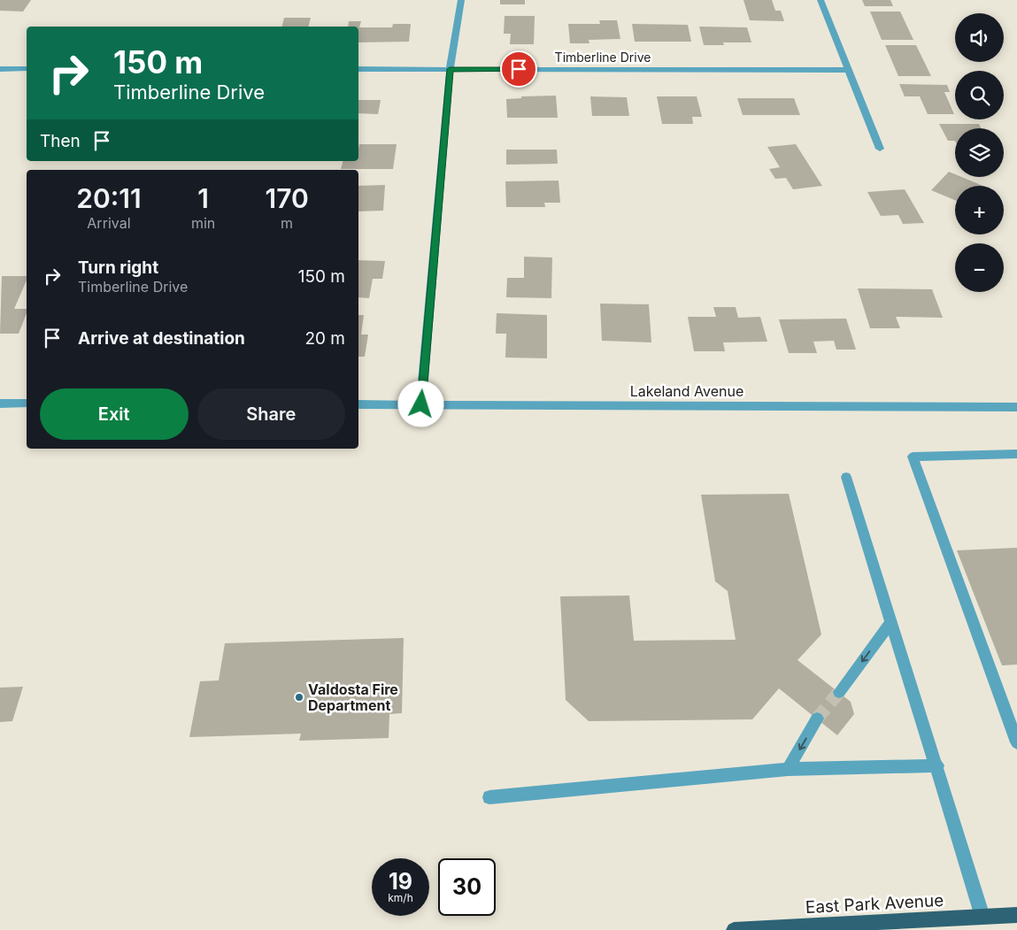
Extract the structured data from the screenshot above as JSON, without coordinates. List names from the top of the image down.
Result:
{
  "streets": {
    "main road": ["East Park Avenue"],
    "street": ["Timberline Drive", "Lakeland Avenue"]
  },
  "places": ["Valdosta Fire Department"],
  "page": {
    "map_buttons": ["+", "−"],
    "turn": ["150 m", "Timberline Drive"],
    "then": "Then",
    "eta": [
      "20:11",
      "Arrival",
      "1",
      "min",
      "170",
      "m"
    ],
    "list": [
      {
        "name": "Turn right",
        "note": "Timberline Drive",
        "value": "150 m"
      },
      {
        "name": "Arrive at destination",
        "value": "20 m"
      }
    ],
    "buttons": ["Exit", "Share"],
    "speed": "19 km/h",
    "limit": "30"
  }
}
